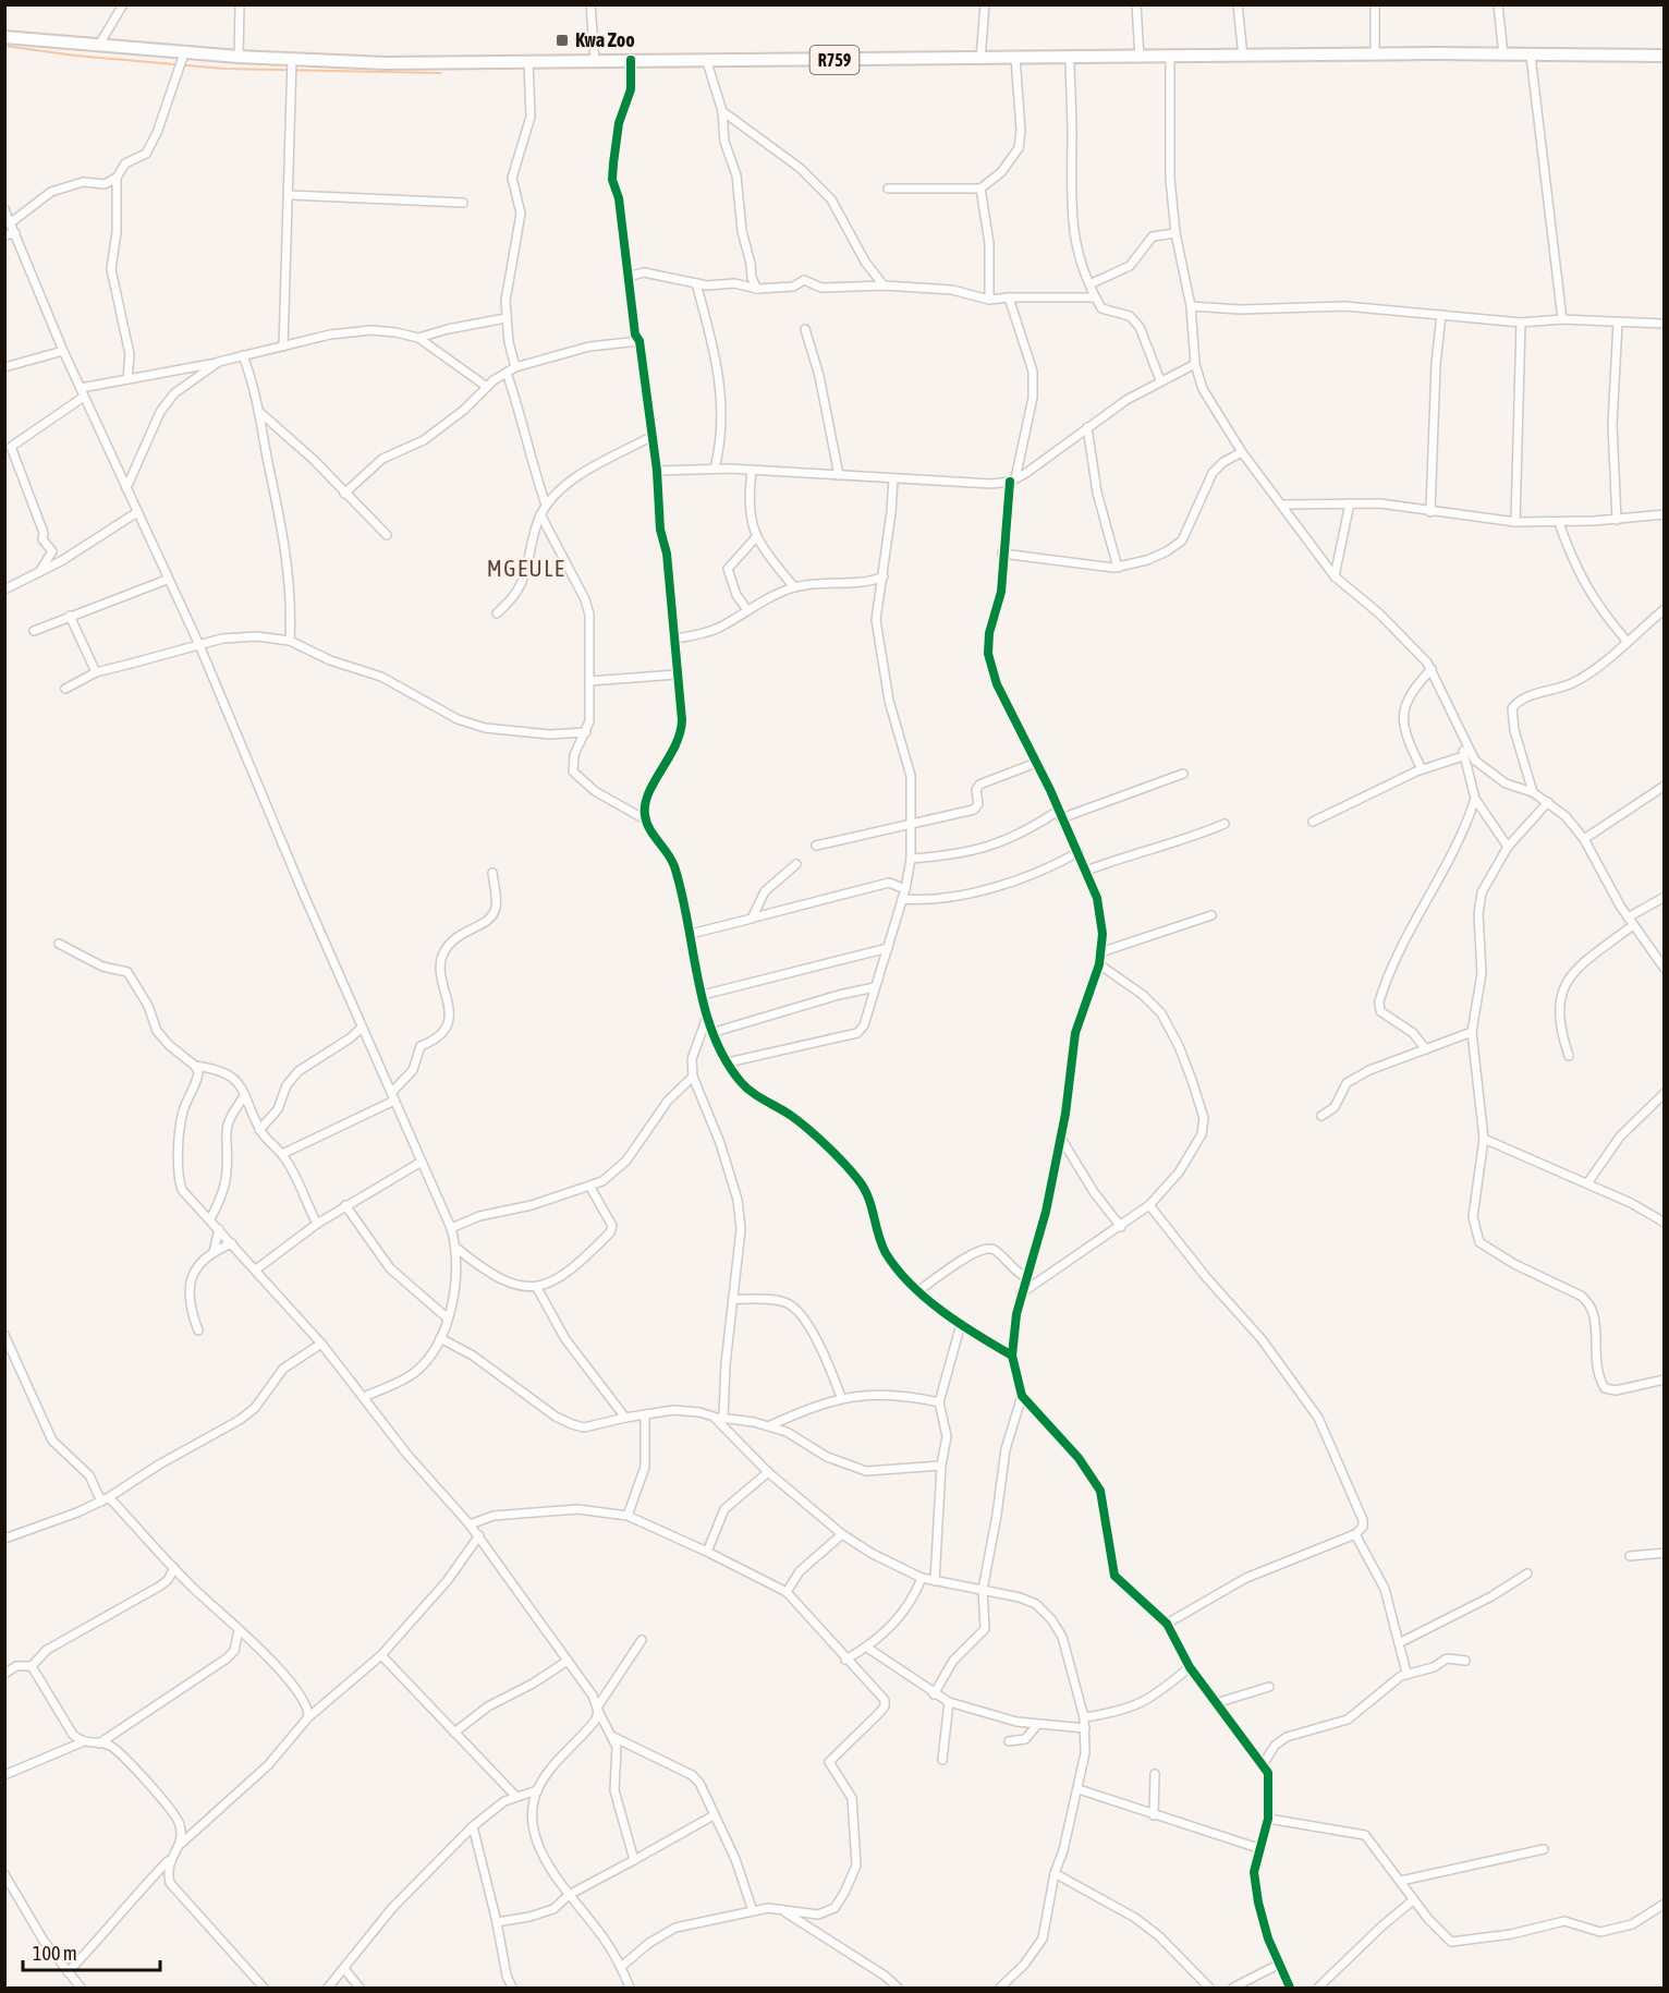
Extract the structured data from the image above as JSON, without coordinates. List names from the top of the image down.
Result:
{
  "streets": {
    "main road": ["R759"]
  },
  "districts": ["MGEULE"],
  "places": {
    "transit": ["Kwa Zoo"]
  },
  "scale_bar": "100 m"
}
